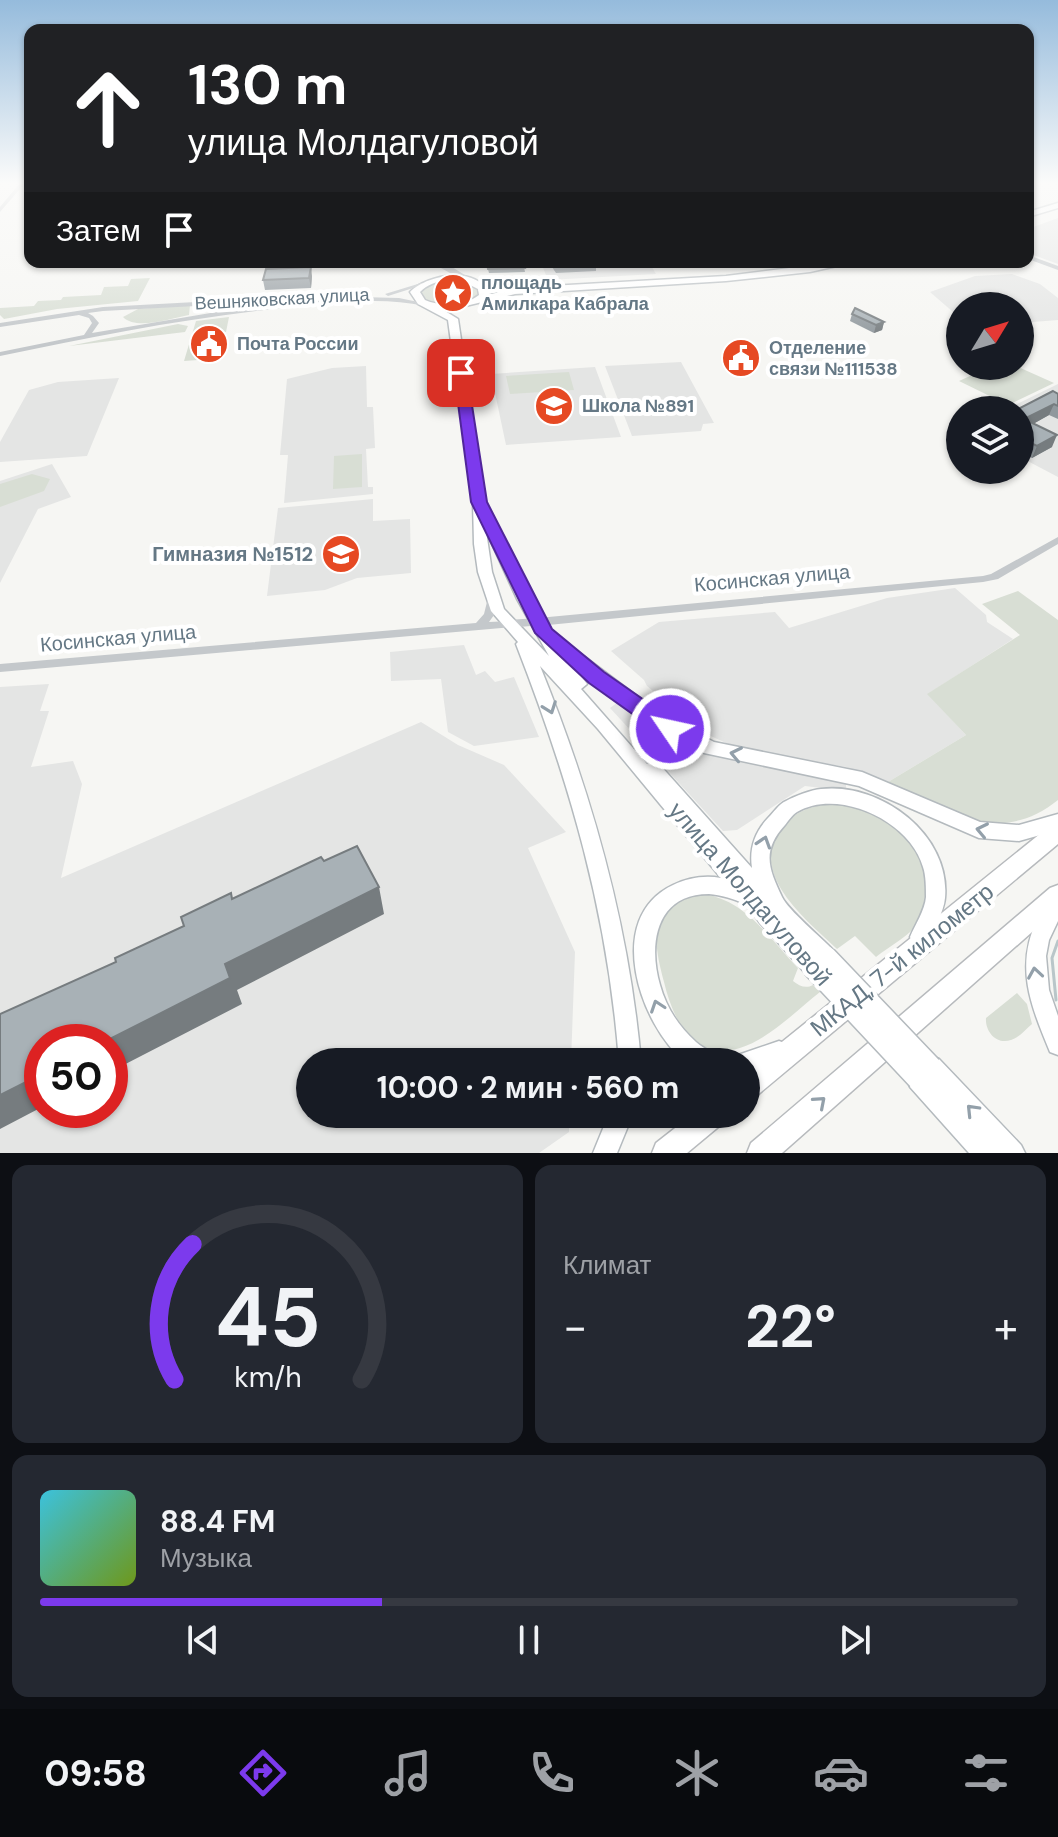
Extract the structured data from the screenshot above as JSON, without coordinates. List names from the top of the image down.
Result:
{
  "streets": {
    "highway": ["МКАД, 7-й километр"],
    "main road": ["улица Молдагуловой"],
    "street": ["Вешняковская улица", "Косинская улица"]
  },
  "crossings": [
    ["Косинская улица", "улица Молдагуловой"]
  ],
  "places": {
    "place": ["площадь Амилкара Кабрала"],
    "public building": ["Почта России", "Отделение связи №111538"],
    "school or university": ["Школа №891", "Гимназия №1512"]
  },
  "north": "top right",
  "page": {
    "turn": ["130 m", "улица Молдагуловой"],
    "then": "Затем",
    "limit": "50",
    "trip": "10:00 · 2 мин · 560 m",
    "tile": "Климат",
    "heat": ["−", "22°", "+"],
    "song": ["88.4 FM", "Музыка"],
    "tabs": "09:58",
    "gauge": ["45", "km/h"]
  }
}
